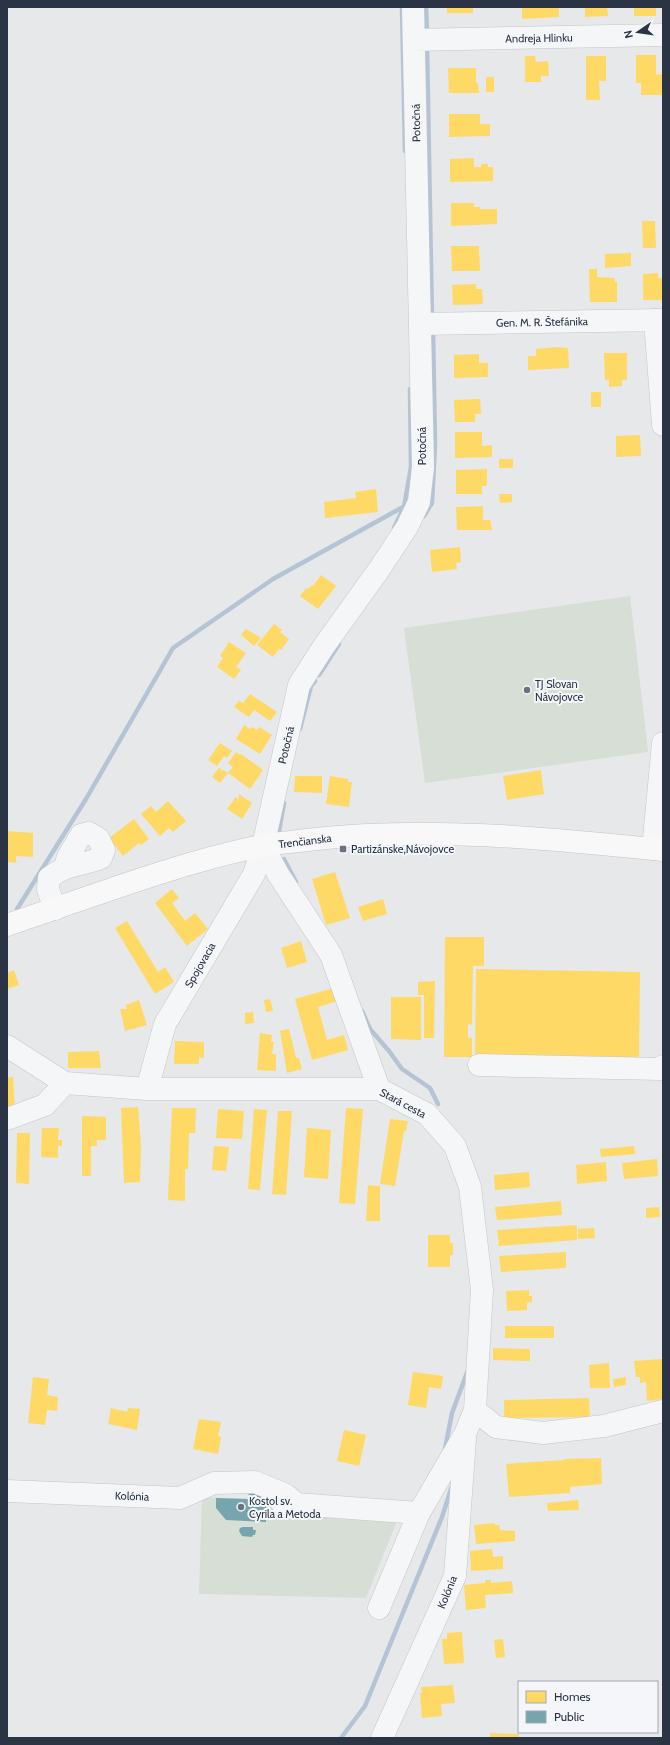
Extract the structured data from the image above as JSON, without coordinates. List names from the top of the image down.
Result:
{
  "streets": {
    "main road": ["Trenčianska"],
    "street": [
      "Andreja Hlinku",
      "Potočná",
      "Gen. M. R. Štefánika",
      "Spojovacia",
      "Stará cesta",
      "Kolónia"
    ]
  },
  "crossings": [
    ["Andreja Hlinku", "Potočná"],
    ["Potočná", "Gen. M. R. Štefánika"],
    ["Potočná", "Trenčianska"],
    ["Potočná", "Spojovacia"],
    ["Trenčianska", "Spojovacia"],
    ["Spojovacia", "Stará cesta"],
    ["Stará cesta", "Kolónia"]
  ],
  "places": {
    "other": ["TJ Slovan Návojovce", "Kostol sv. Cyrila a Metoda"],
    "transit": ["Partizánske,Návojovce"]
  },
  "legend": ["Homes", "Public"],
  "north": "left"
}
